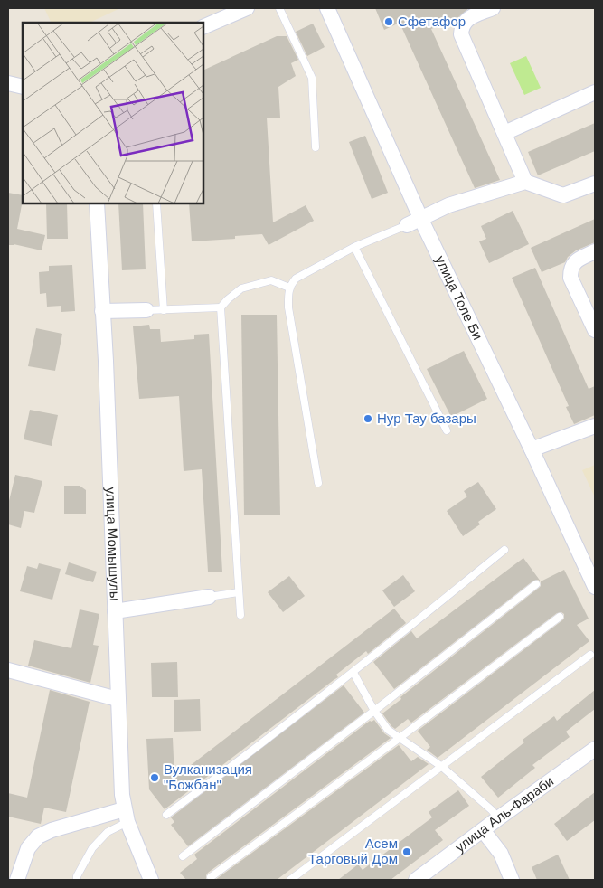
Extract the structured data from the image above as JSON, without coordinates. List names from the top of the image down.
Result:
{
  "streets": {
    "street": ["улица Толе Би", "улица Момышулы", "улица Аль-Фараби"]
  },
  "places": [
    "Сфетафор",
    "Нур Тау базары",
    "Вулканизация \"Божбан\"",
    "Асем Тарговый Дом"
  ]
}
